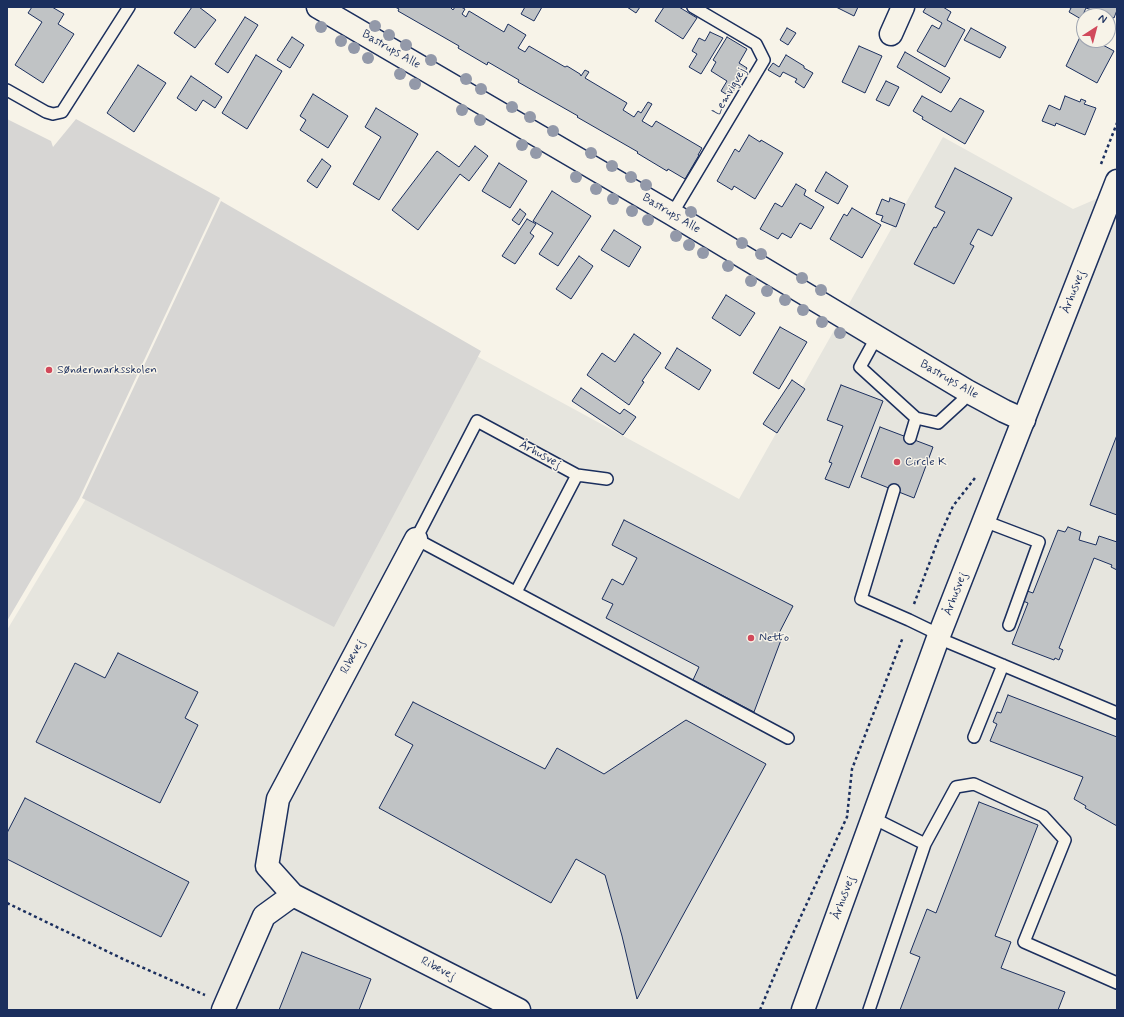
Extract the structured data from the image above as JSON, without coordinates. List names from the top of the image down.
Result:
{
  "streets": {
    "street": ["Bastrups Alle", "Århusvej", "Ribevej"],
    "lane": ["Lemvigvej"]
  },
  "crossings": [
    ["Bastrups Alle", "Lemvigvej"],
    ["Bastrups Alle", "Århusvej"],
    ["Århusvej", "Ribevej"]
  ],
  "places": ["Søndermarksskolen", "Circle K", "Netto"],
  "north": "top right"
}
